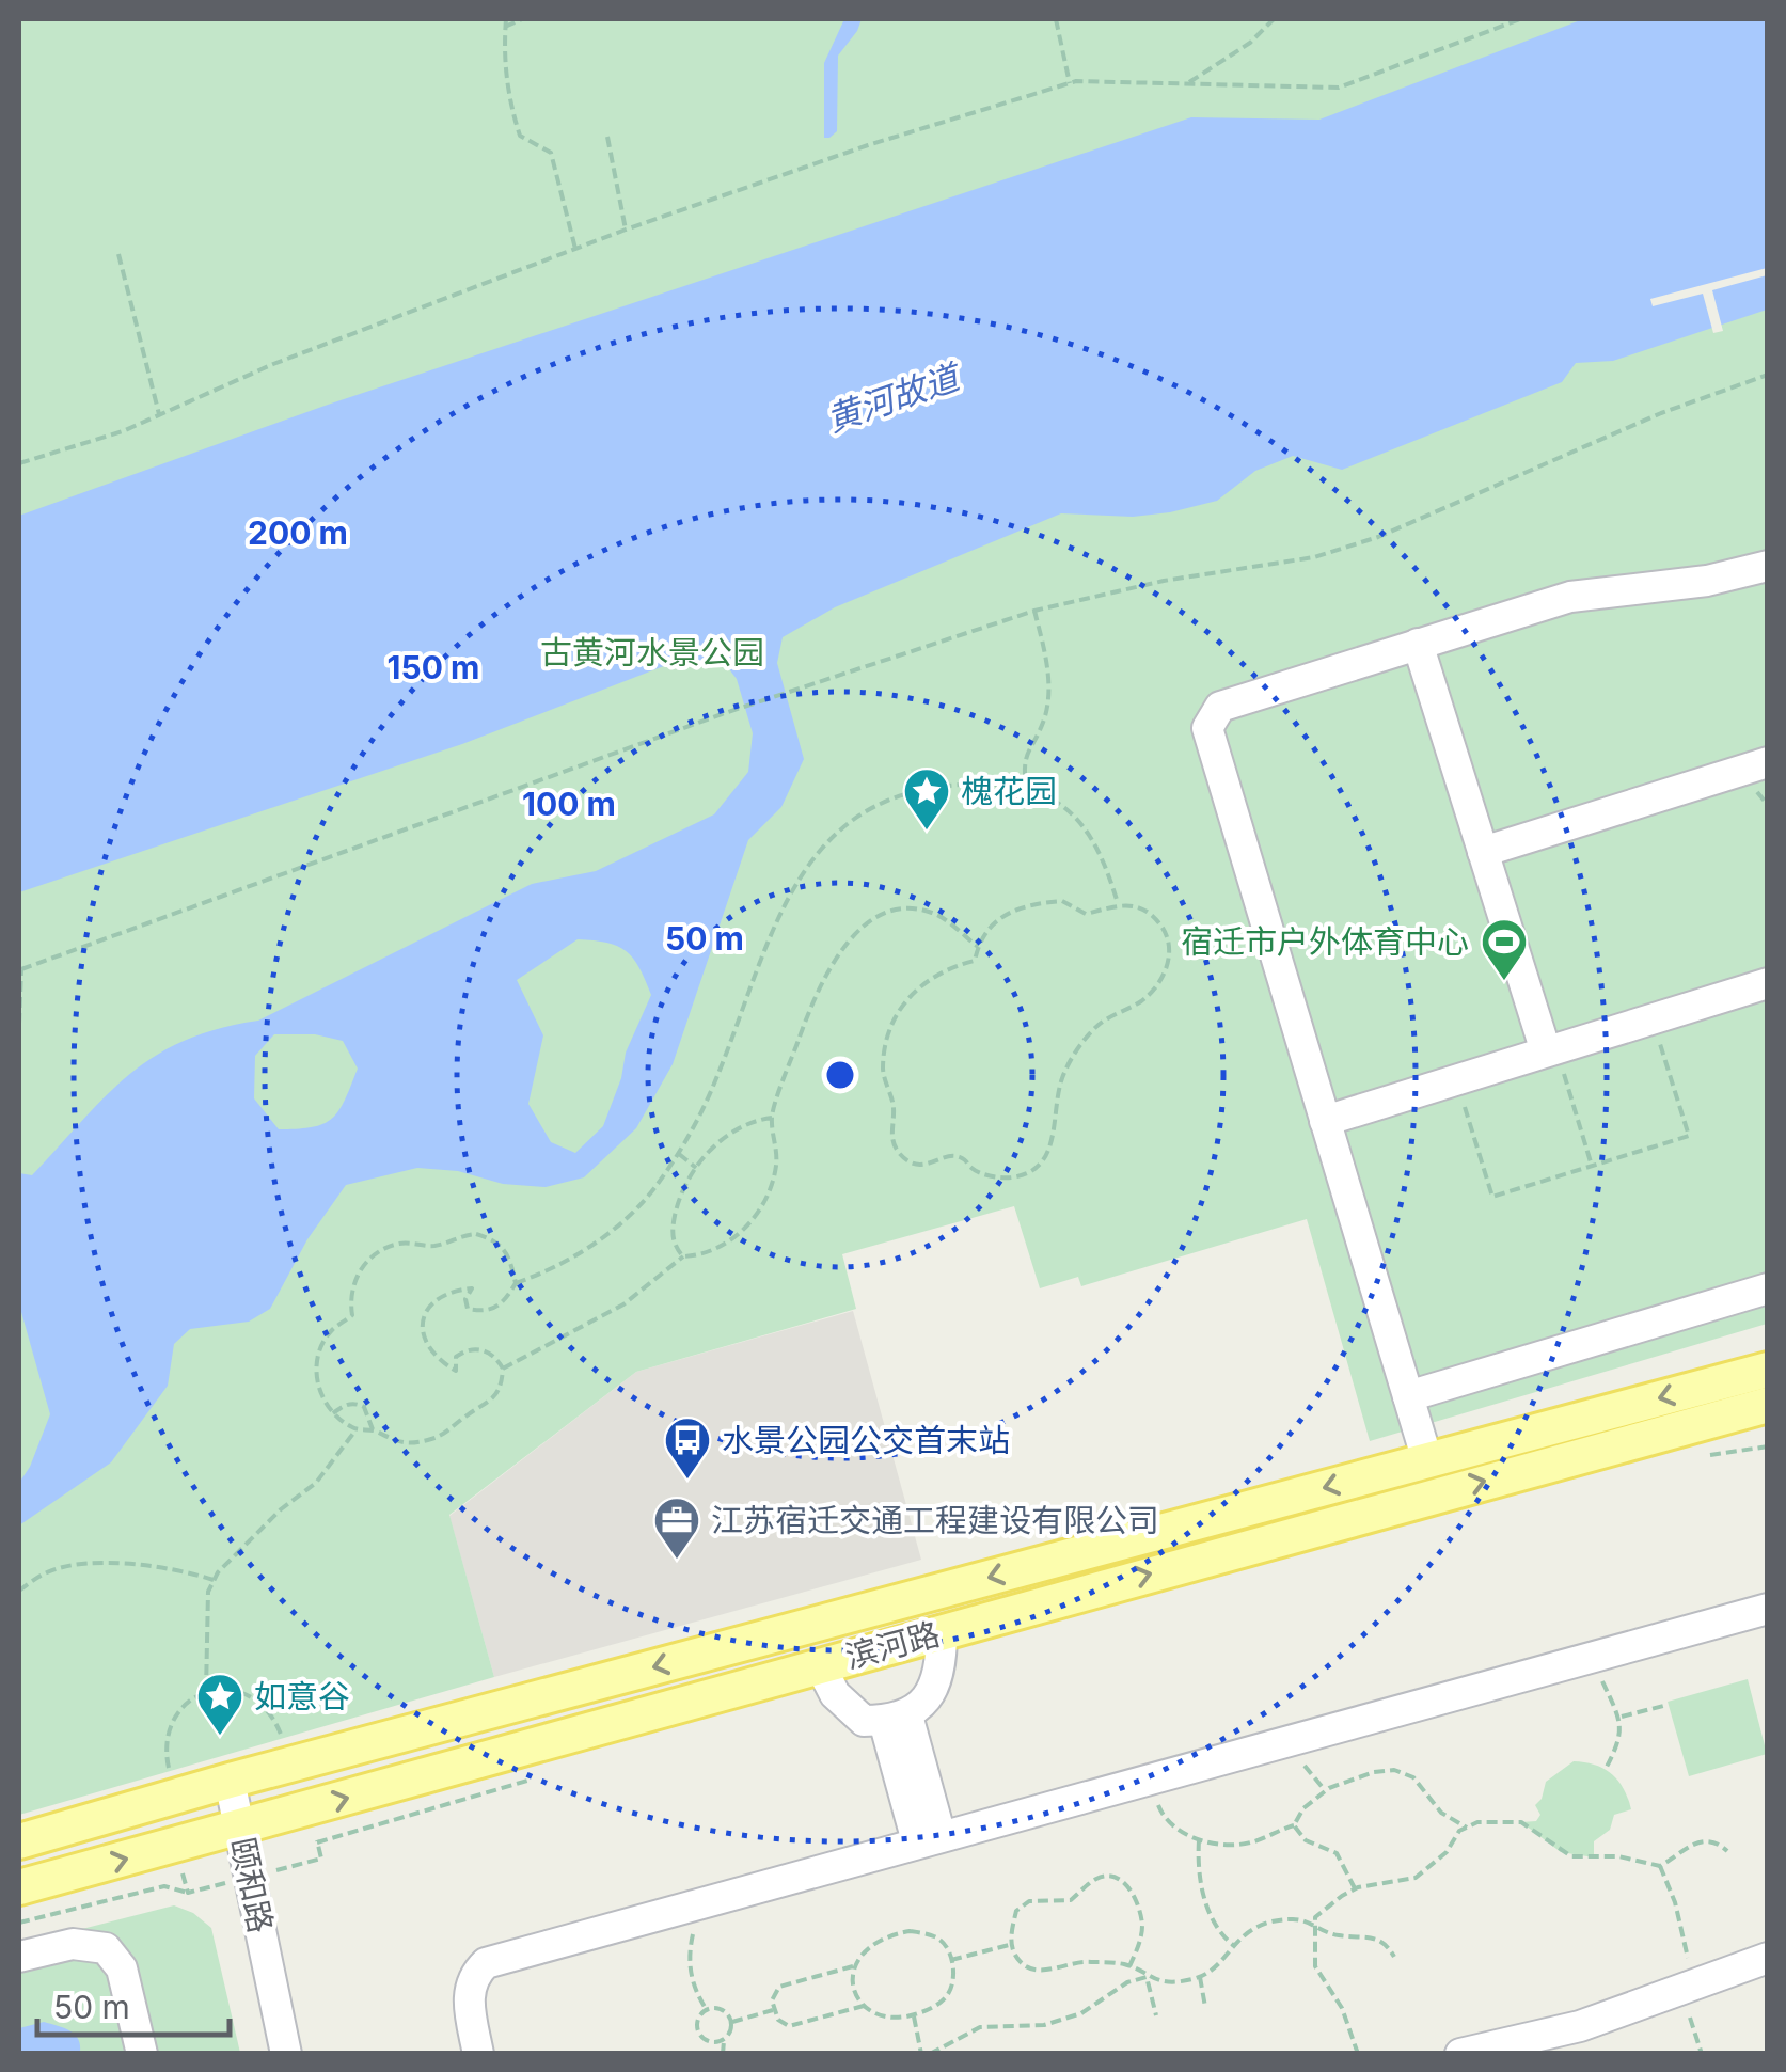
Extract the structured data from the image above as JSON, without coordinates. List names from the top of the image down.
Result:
{
  "streets": {
    "main road": ["滨河路"],
    "street": ["颐和路"]
  },
  "crossings": [
    ["滨河路", "颐和路"]
  ],
  "water": ["黄河故道"],
  "parks": ["古黄河水景公园"],
  "places": {
    "place": ["槐花园", "如意谷"],
    "sports": ["宿迁市户外体育中心"],
    "bus stop": ["水景公园公交首末站"],
    "office": ["江苏宿迁交通工程建设有限公司"]
  },
  "scale_bar": "50 m",
  "rings": [
    "200 m",
    "150 m",
    "100 m",
    "50 m"
  ]
}
